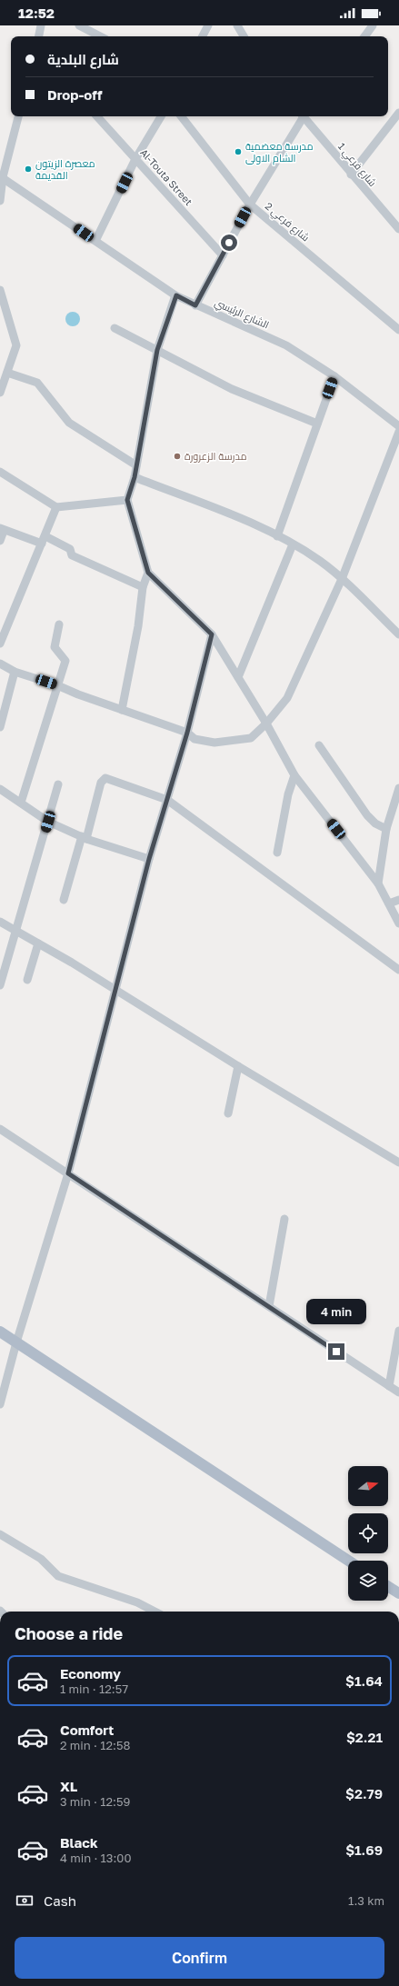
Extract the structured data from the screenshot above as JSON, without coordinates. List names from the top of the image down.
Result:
{
  "streets": {
    "street": [
      "شارع فرعي 1",
      "Al-Touta Street",
      "شارع فرعي 2",
      "الشارع الرئيسي"
    ]
  },
  "places": ["مدرسة معضمية الشام الاولى", "معصرة الزيتون القديمة", "مدرسة الزعرورة"],
  "north": "right",
  "page": {
    "status": "12:52",
    "banner": ["شارع البلدية", "Drop-off"],
    "bubble": "4 min",
    "heading": "Choose a ride",
    "list": [
      {
        "name": "Economy",
        "note": "1 min · 12:57",
        "value": "$1.64"
      },
      {
        "name": "Comfort",
        "note": "2 min · 12:58",
        "value": "$2.21"
      },
      {
        "name": "XL",
        "note": "3 min · 12:59",
        "value": "$2.79"
      },
      {
        "name": "Black",
        "note": "4 min · 13:00",
        "value": "$1.69"
      }
    ],
    "pay": ["Cash", "1.3 km"],
    "buttons": "Confirm"
  }
}
